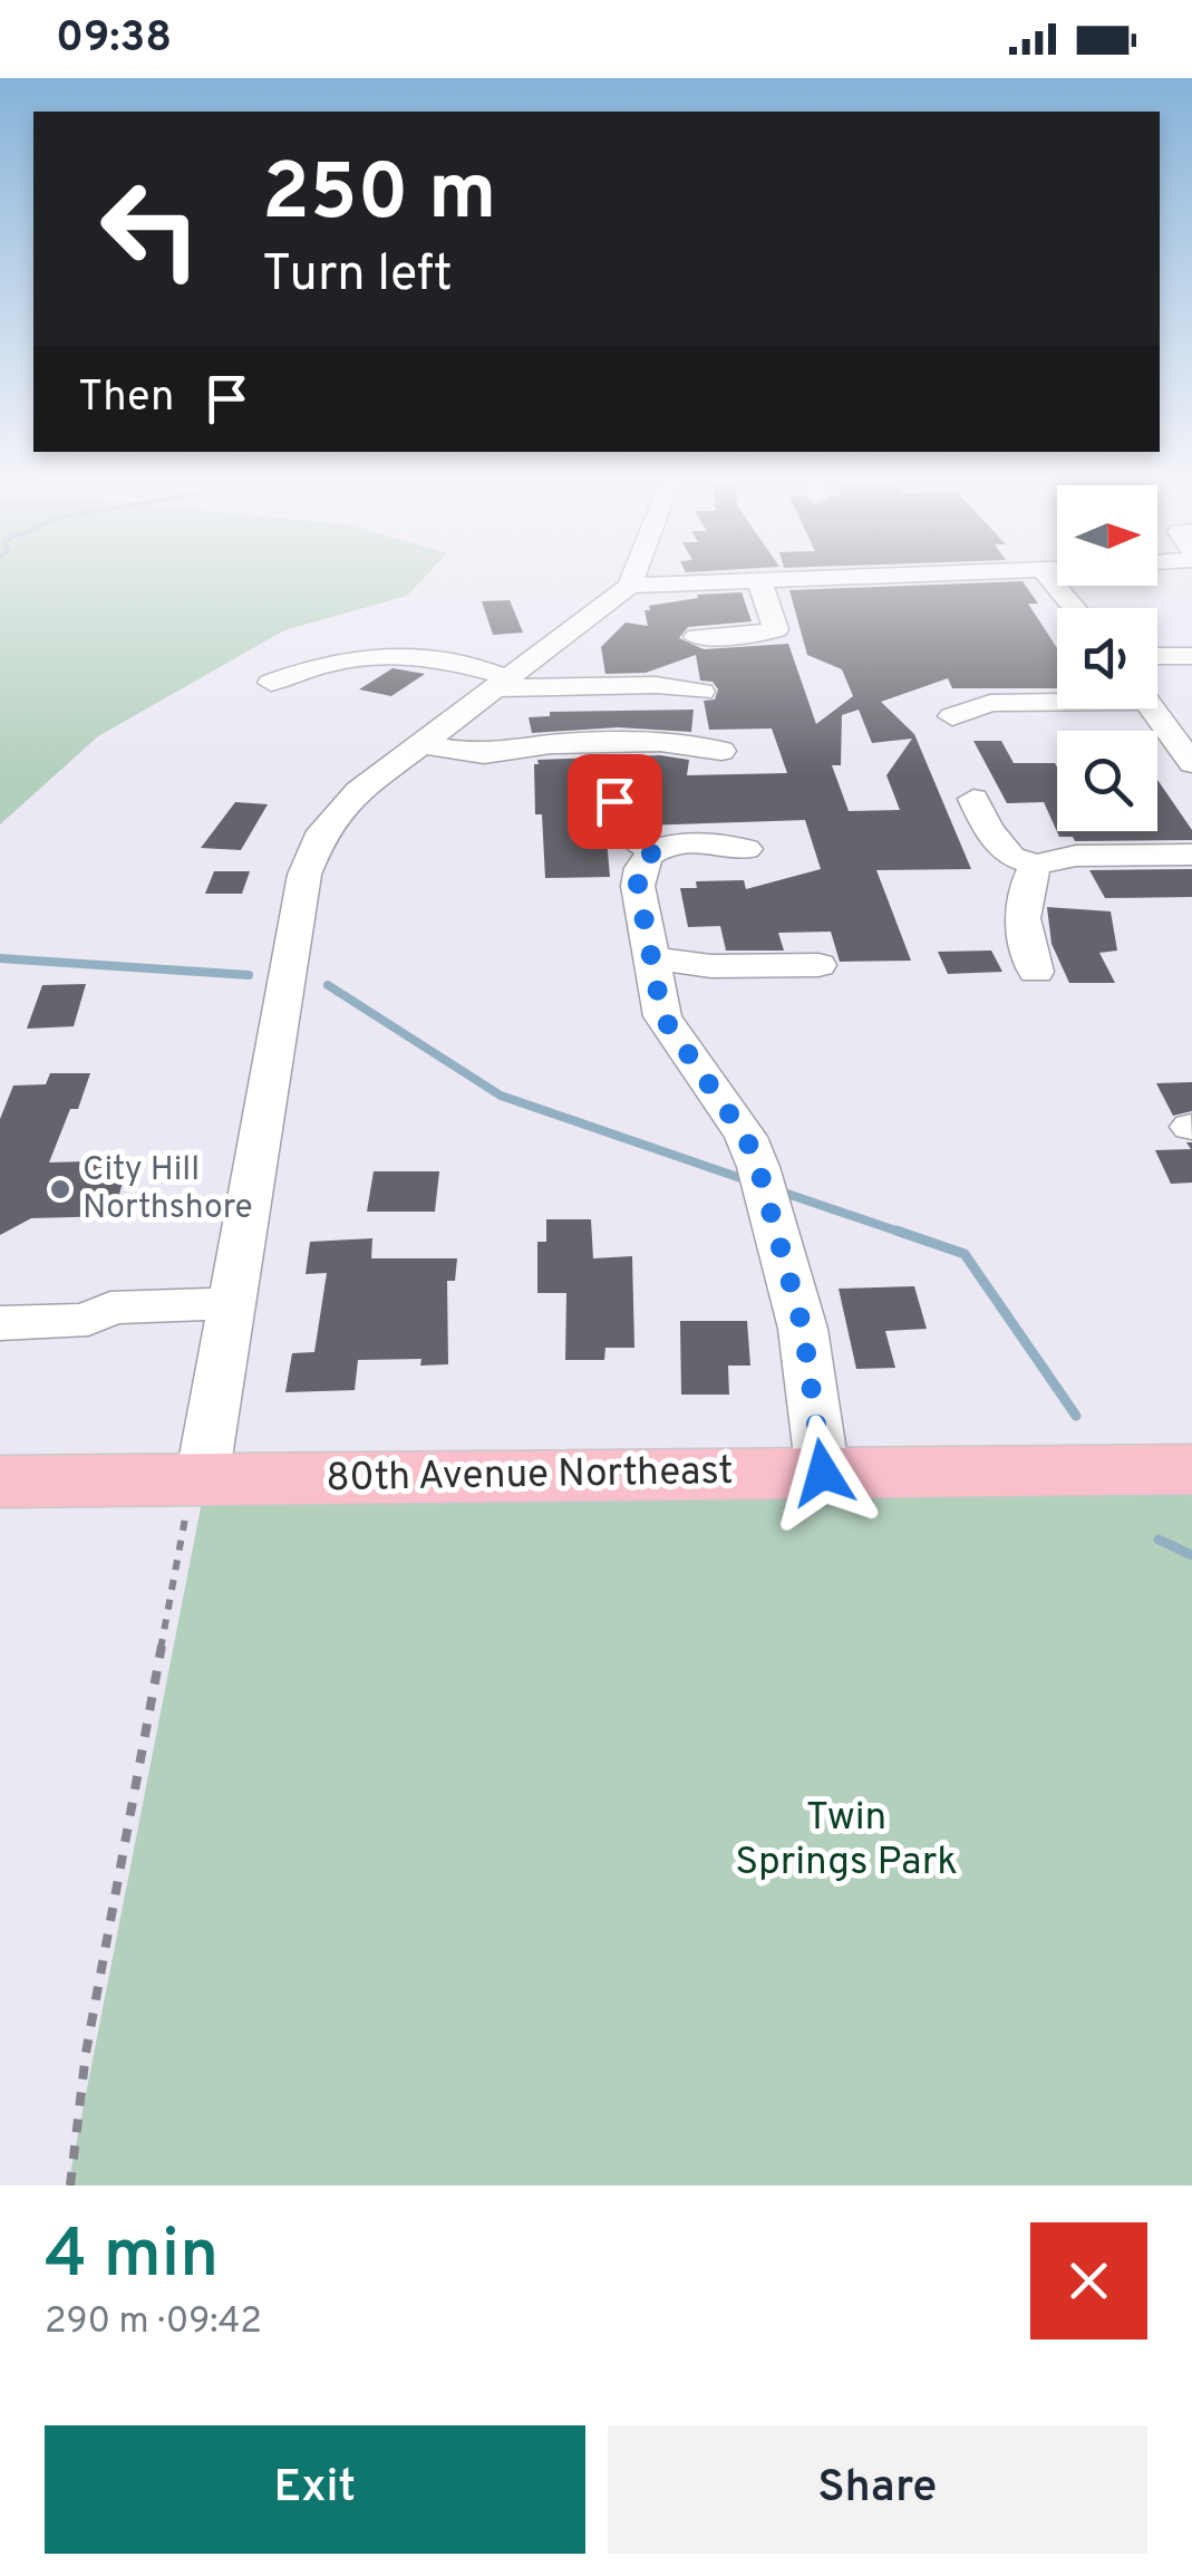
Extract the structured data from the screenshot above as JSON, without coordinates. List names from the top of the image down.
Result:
{
  "streets": {
    "main road": ["80th Avenue Northeast"]
  },
  "parks": ["Twin Springs Park"],
  "places": ["City Hill Northshore"],
  "north": "right",
  "page": {
    "status": "09:38",
    "turn": ["250 m", "Turn left"],
    "then": "Then",
    "heading": ["4 min", "290 m · 09:42"],
    "buttons": ["Exit", "Share"]
  }
}
